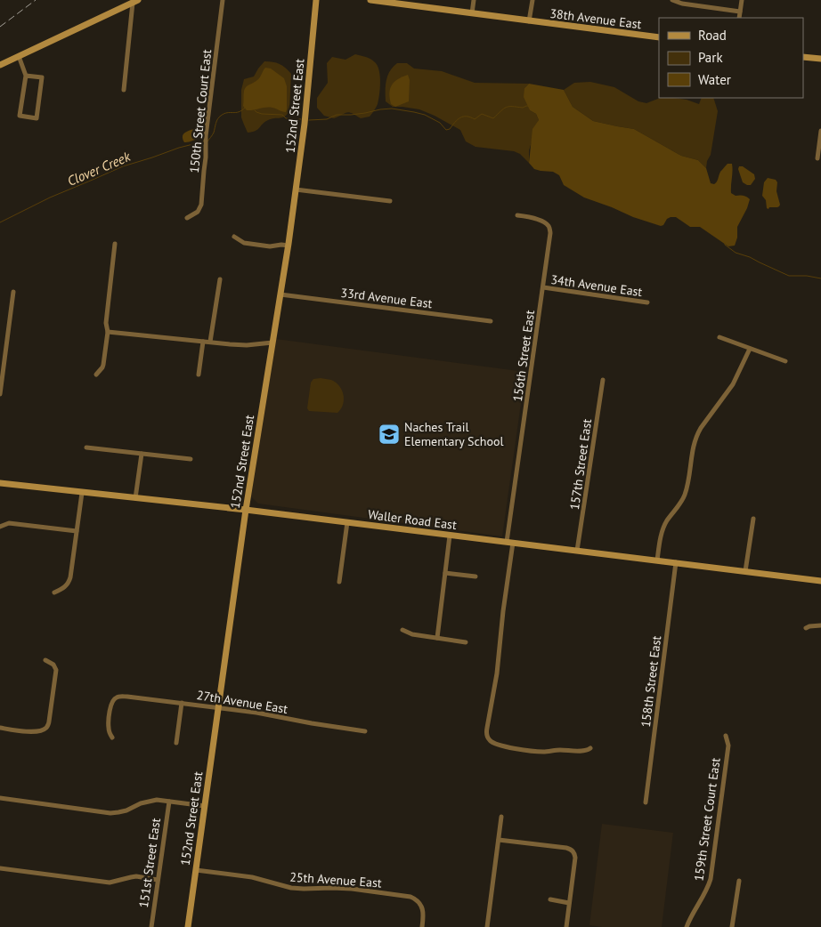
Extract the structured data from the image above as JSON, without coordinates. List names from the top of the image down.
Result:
{
  "streets": {
    "street": [
      "38th Avenue East",
      "152nd Street East",
      "150th Street Court East",
      "34th Avenue East",
      "33rd Avenue East",
      "156th Street East",
      "157th Street East",
      "Waller Road East",
      "158th Street East",
      "27th Avenue East",
      "159th Street Court East",
      "151st Street East",
      "25th Avenue East"
    ]
  },
  "crossings": [
    ["152nd Street East", "33rd Avenue East"],
    ["152nd Street East", "Waller Road East"],
    ["152nd Street East", "27th Avenue East"],
    ["152nd Street East", "25th Avenue East"],
    ["34th Avenue East", "156th Street East"],
    ["156th Street East", "Waller Road East"],
    ["157th Street East", "Waller Road East"],
    ["Waller Road East", "158th Street East"]
  ],
  "water": ["Clover Creek"],
  "places": {
    "school or university": ["Naches Trail Elementary School"]
  },
  "legend": ["Road", "Park", "Water"]
}
